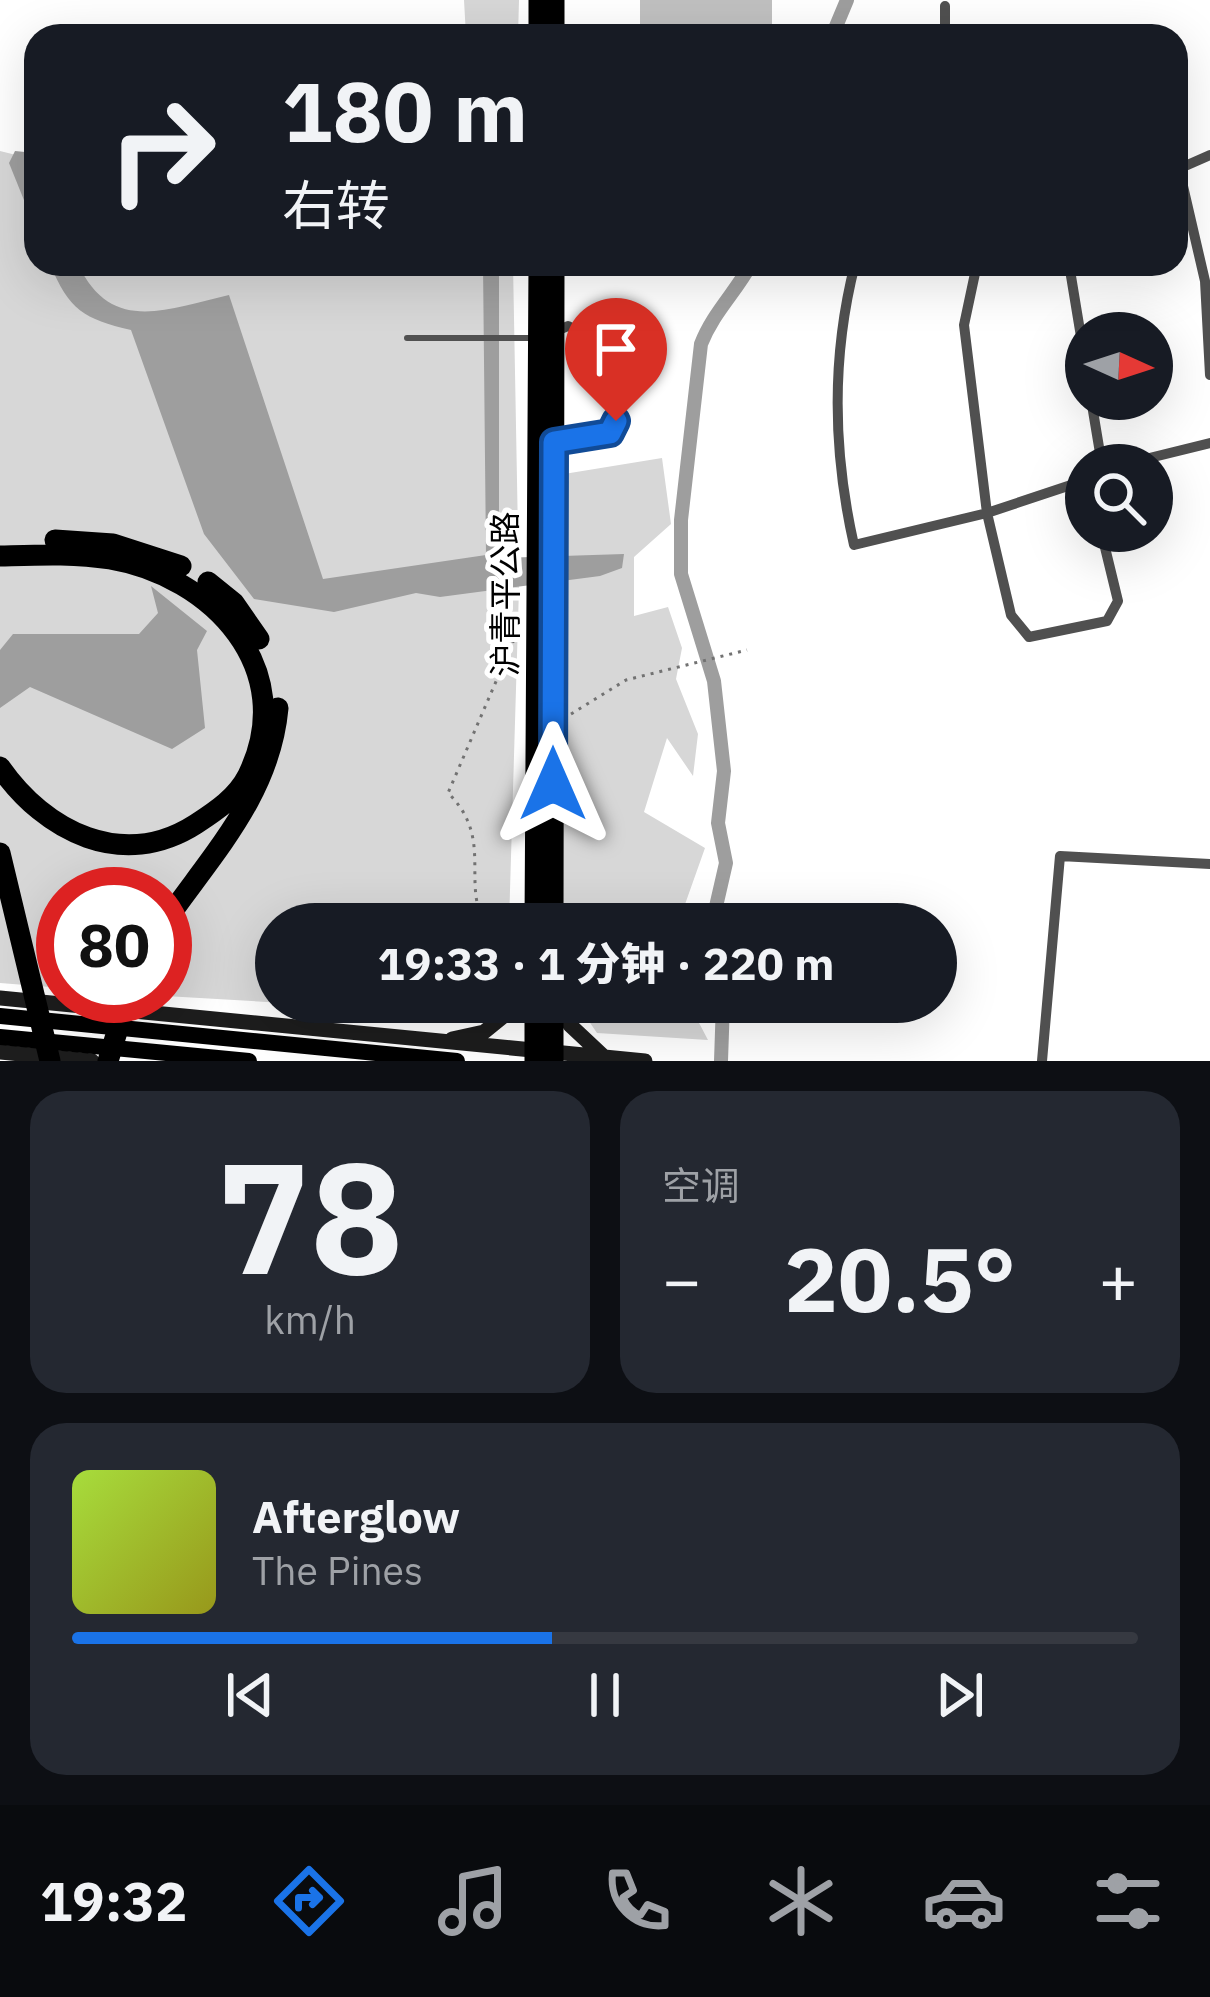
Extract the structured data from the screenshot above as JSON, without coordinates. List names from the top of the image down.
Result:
{
  "streets": {
    "highway": ["沪青平公路"]
  },
  "north": "right",
  "page": {
    "turn": ["180 m", "右转"],
    "limit": "80",
    "trip": "19:33 · 1 分钟 · 220 m",
    "tile": [
      ["78", "km/h"],
      "空调"
    ],
    "heat": ["−", "20.5°", "+"],
    "song": ["Afterglow", "The Pines"],
    "tabs": "19:32"
  }
}
